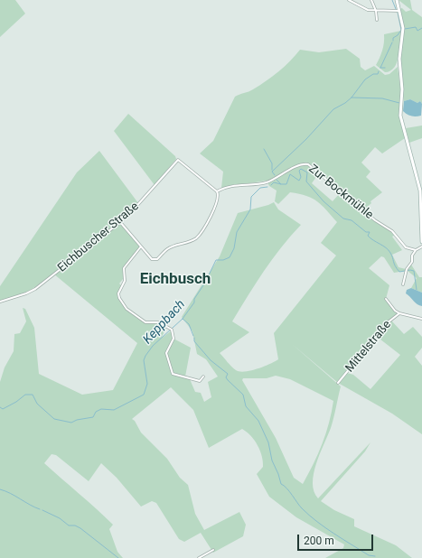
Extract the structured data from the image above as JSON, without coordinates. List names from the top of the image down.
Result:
{
  "streets": {
    "street": ["Zur Bockmühle", "Eichbuscher Straße", "Mittelstraße"]
  },
  "crossings": [
    ["Zur Bockmühle", "Eichbuscher Straße"]
  ],
  "districts": ["Eichbusch"],
  "water": ["Keppbach"],
  "scale_bar": "200 m"
}
